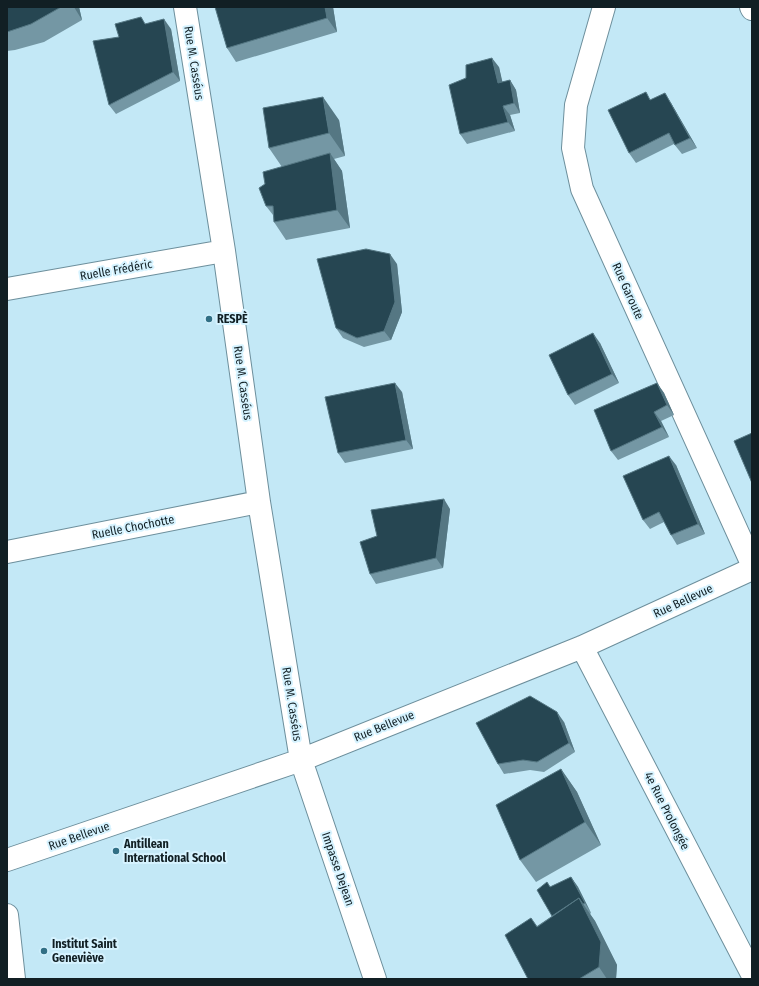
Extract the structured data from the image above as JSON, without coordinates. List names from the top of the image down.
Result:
{
  "streets": {
    "street": [
      "Rue M. Casséus",
      "Ruelle Frédéric",
      "Rue Garoute",
      "Ruelle Chochotte",
      "Rue Bellevue",
      "4e Rue Prolongée",
      "Impasse Dejean"
    ]
  },
  "crossings": [
    ["Rue M. Casséus", "Ruelle Frédéric"],
    ["Rue M. Casséus", "Ruelle Chochotte"],
    ["Rue M. Casséus", "Rue Bellevue"],
    ["Rue M. Casséus", "Impasse Dejean"],
    ["Rue Bellevue", "4e Rue Prolongée"],
    ["Rue Bellevue", "Impasse Dejean"]
  ],
  "places": ["RESPÈ", "Antillean International School", "Institut Saint Geneviève"]
}
